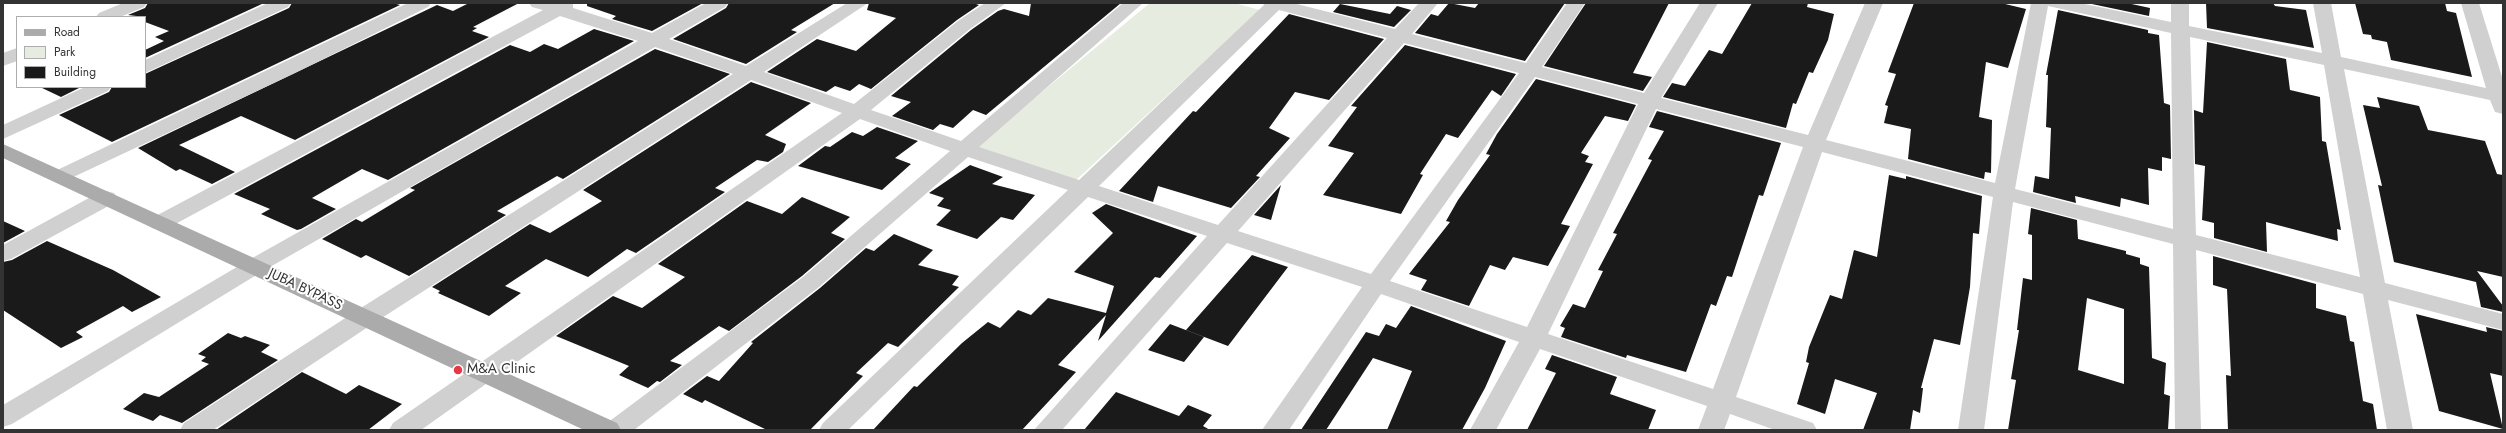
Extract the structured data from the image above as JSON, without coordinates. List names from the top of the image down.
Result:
{
  "streets": {
    "main road": ["JUBA BYPASS"]
  },
  "places": ["M&A Clinic"],
  "legend": ["Road", "Park", "Building"]
}
